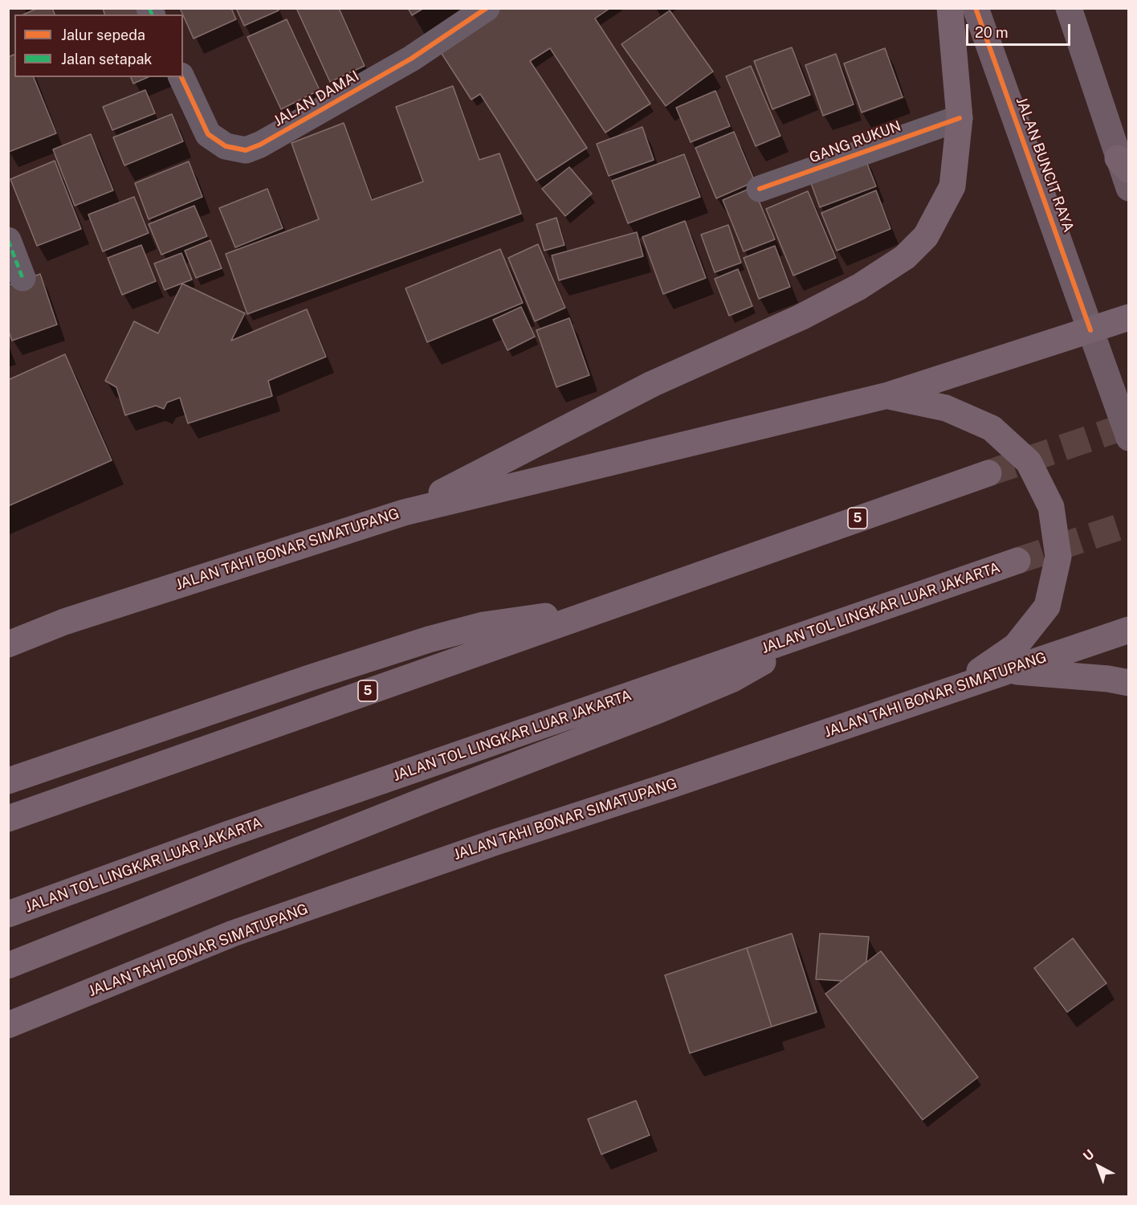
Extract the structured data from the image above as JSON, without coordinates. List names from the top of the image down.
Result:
{
  "streets": {
    "highway": ["5", "JALAN TAHI BONAR SIMATUPANG", "JALAN TOL LINGKAR LUAR JAKARTA"],
    "main road": ["JALAN BUNCIT RAYA"],
    "street": ["JALAN DAMAI", "GANG RUKUN"]
  },
  "crossings": [
    ["JALAN BUNCIT RAYA", "JALAN TAHI BONAR SIMATUPANG"]
  ],
  "legend": ["Jalur sepeda", "Jalan setapak"],
  "scale_bar": "20 m",
  "north": "top left"
}
